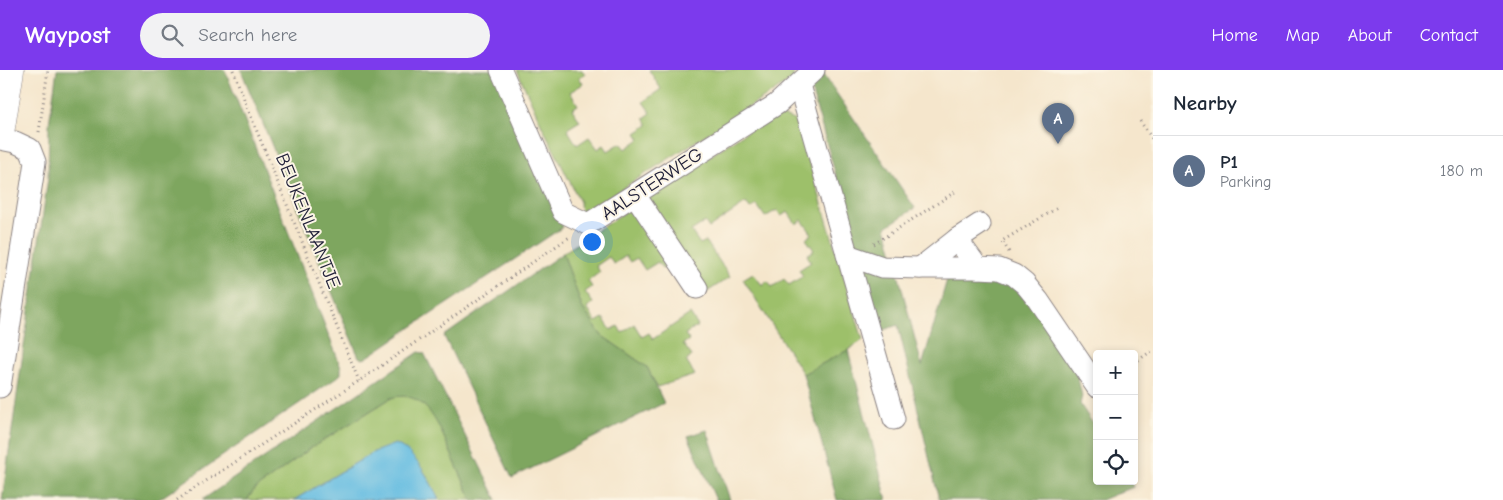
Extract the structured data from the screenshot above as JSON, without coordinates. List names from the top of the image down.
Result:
{
  "streets": {
    "street": ["AALSTERWEG"],
    "path": ["BEUKENLAANTJE"]
  },
  "page": {
    "header": "Waypost",
    "search": "Search here",
    "nav": [
      "Home",
      "Map",
      "About",
      "Contact"
    ],
    "heading": "Nearby",
    "pins": "A",
    "list": [
      {
        "mark": "A",
        "name": "P1",
        "note": "Parking",
        "value": "180 m"
      }
    ],
    "map_buttons": ["+", "−"]
  }
}
